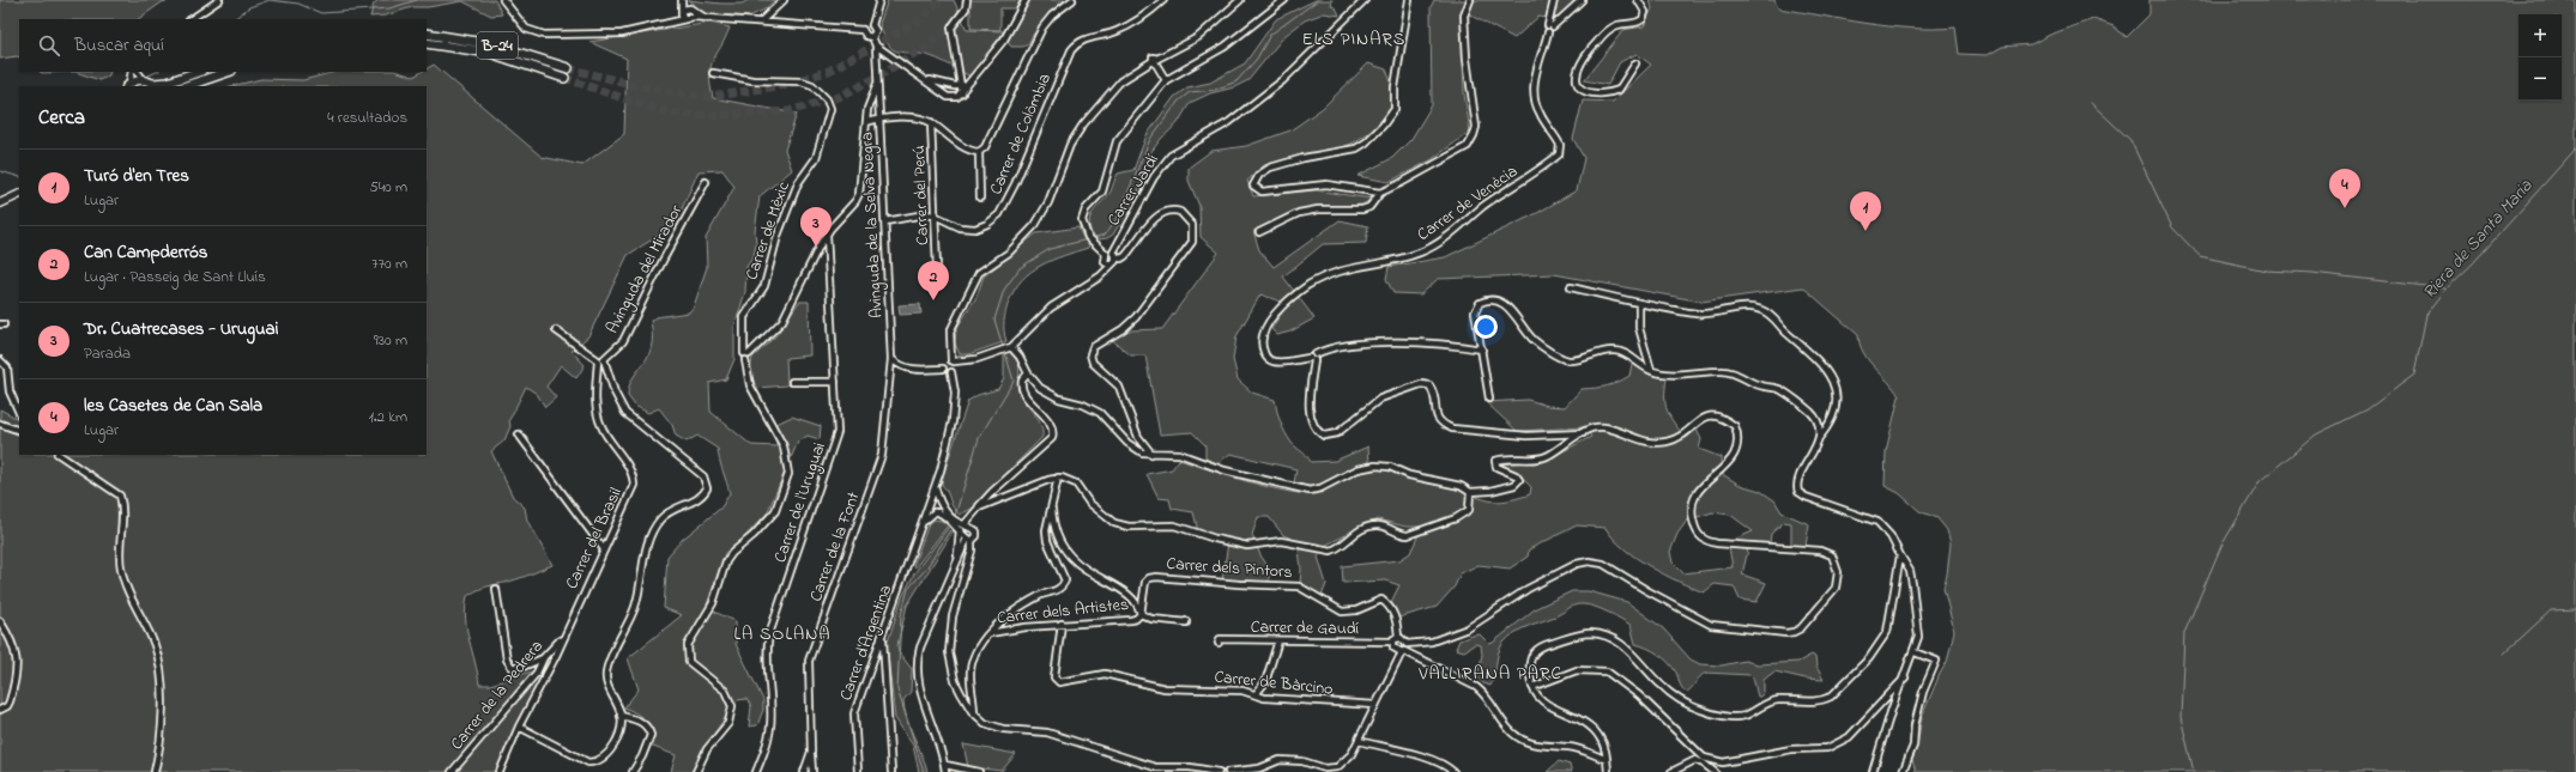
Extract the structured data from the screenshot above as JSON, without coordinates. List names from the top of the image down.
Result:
{
  "streets": {
    "highway": ["B-24"],
    "street": [
      "Carrer de Colòmbia",
      "Carrer Jardí",
      "Carrer del Perú",
      "Carrer de Venècia",
      "Avinguda de la Selva Negra",
      "Carrer de Mèxic",
      "Avinguda del Mirador",
      "Carrer de l'Uruguai",
      "Carrer del Brasil",
      "Carrer de la Font",
      "Carrer dels Pintors",
      "Carrer dels Artistes",
      "Carrer de Gaudí",
      "Carrer d'Argentina",
      "Carrer de Bàrcino",
      "Carrer de la Pedrera"
    ]
  },
  "crossings": [
    ["Carrer de Colòmbia", "Carrer del Perú"],
    ["Carrer de Colòmbia", "Avinguda de la Selva Negra"],
    ["Avinguda de la Selva Negra", "Carrer de la Font"],
    ["Carrer del Brasil", "Carrer de la Pedrera"],
    ["Carrer dels Pintors", "Carrer dels Artistes"],
    ["Carrer dels Artistes", "Carrer de Bàrcino"]
  ],
  "districts": ["ELS PINARS", "LA SOLANA", "VALLIRANA PARC"],
  "water": ["Riera de Santa Maria"],
  "page": {
    "map_buttons": ["+", "−"],
    "search": "Buscar aquí",
    "heading": ["Cerca", "4 resultados"],
    "list": [
      {
        "mark": "1",
        "name": "Turó d'en Tres",
        "note": "Lugar",
        "value": "540 m"
      },
      {
        "mark": "2",
        "name": "Can Campderrós",
        "note": "Lugar · Passeig de Sant Lluís",
        "value": "770 m"
      },
      {
        "mark": "3",
        "name": "Dr. Cuatrecases - Uruguai",
        "note": "Parada",
        "value": "930 m"
      },
      {
        "mark": "4",
        "name": "les Casetes de Can Sala",
        "note": "Lugar",
        "value": "1.2 km"
      }
    ],
    "pins": [
      "4",
      "1",
      "3",
      "2"
    ]
  }
}
